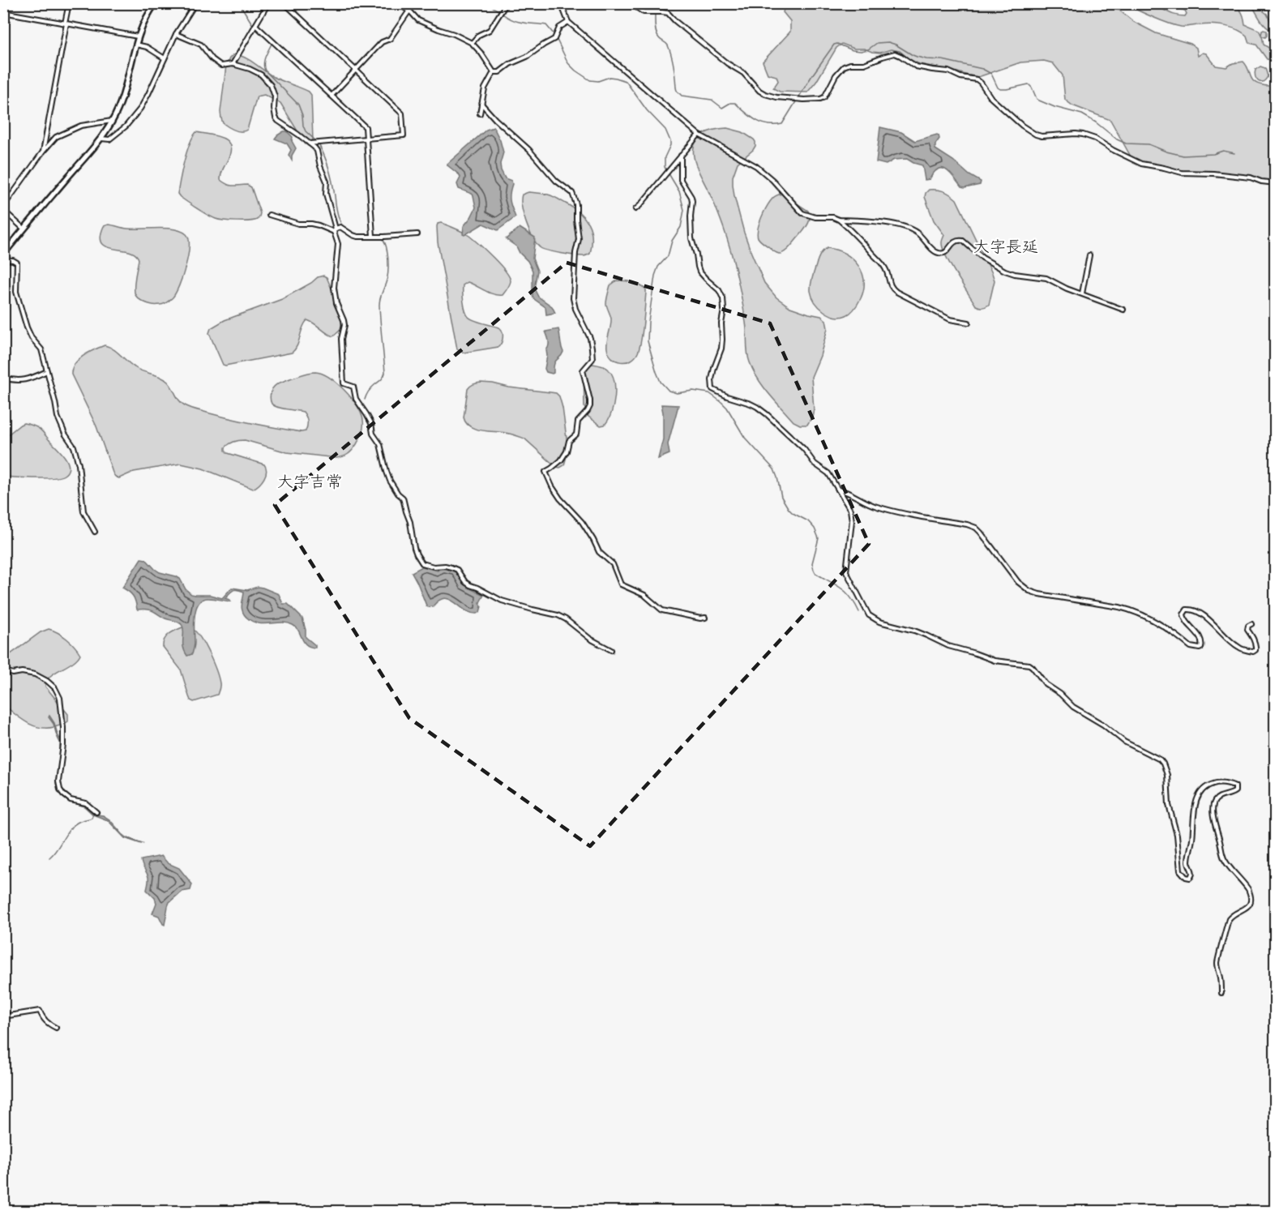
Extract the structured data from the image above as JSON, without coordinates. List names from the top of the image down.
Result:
{
  "districts": ["大字長延", "大字吉常"]
}
